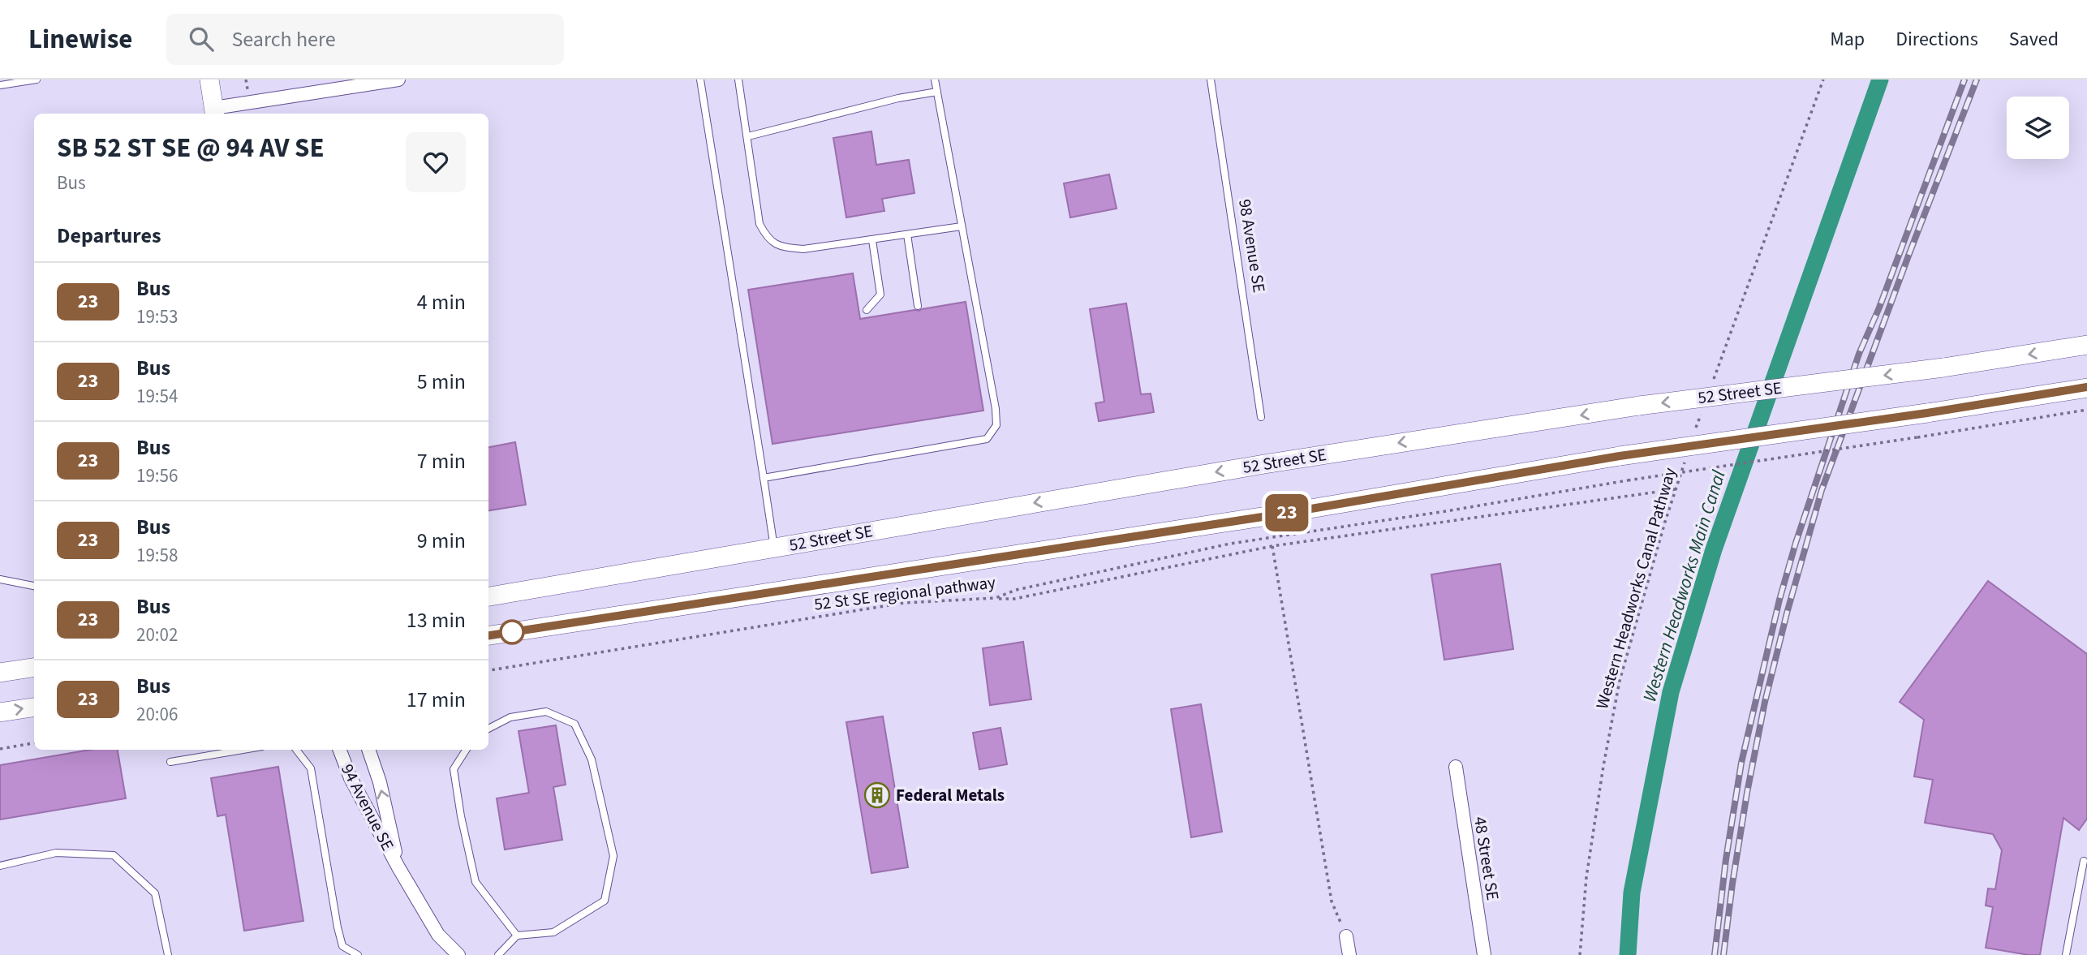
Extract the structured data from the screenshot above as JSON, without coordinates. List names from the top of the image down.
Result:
{
  "streets": {
    "main road": ["52 Street SE"],
    "street": ["94 Avenue SE", "48 Street SE"],
    "lane": ["98 Avenue SE"],
    "path": ["Western Headworks Canal Pathway", "52 St SE regional pathway"]
  },
  "water": ["Western Headworks Main Canal"],
  "places": {
    "building": ["Federal Metals"]
  },
  "lines": ["bus line 23"],
  "page": {
    "header": "Linewise",
    "search": "Search here",
    "nav": ["Map", "Directions", "Saved"],
    "on_map": "23",
    "heading": [
      ["SB 52 ST SE @ 94 AV SE", "Bus"],
      "Departures"
    ],
    "list": [
      {
        "mark": "23",
        "name": "Bus",
        "note": "19:53",
        "value": "4 min"
      },
      {
        "mark": "23",
        "name": "Bus",
        "note": "19:54",
        "value": "5 min"
      },
      {
        "mark": "23",
        "name": "Bus",
        "note": "19:56",
        "value": "7 min"
      },
      {
        "mark": "23",
        "name": "Bus",
        "note": "19:58",
        "value": "9 min"
      },
      {
        "mark": "23",
        "name": "Bus",
        "note": "20:02",
        "value": "13 min"
      },
      {
        "mark": "23",
        "name": "Bus",
        "note": "20:06",
        "value": "17 min"
      }
    ]
  }
}
